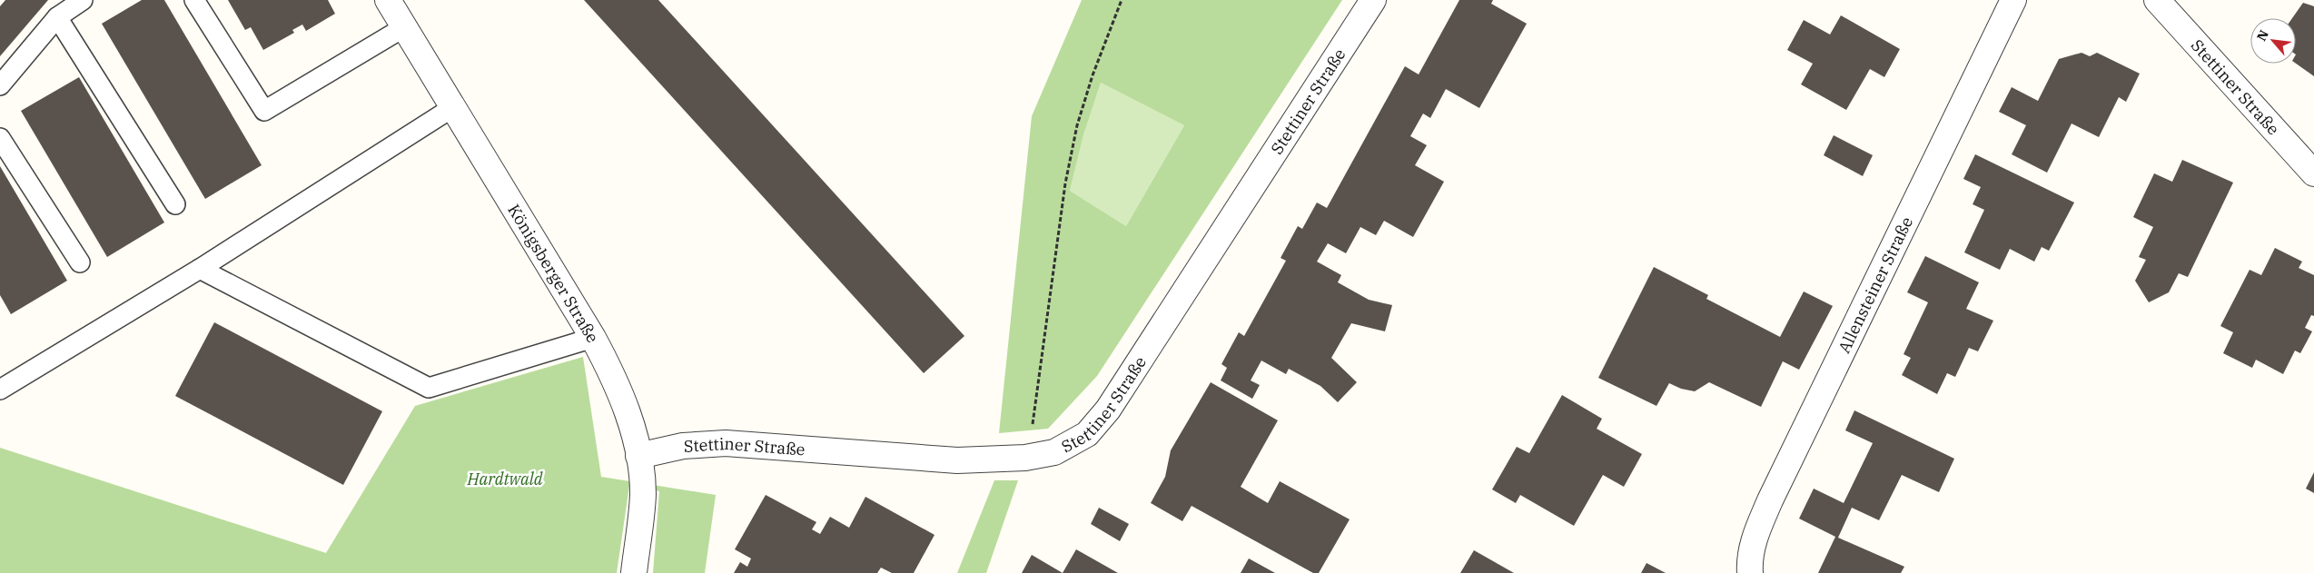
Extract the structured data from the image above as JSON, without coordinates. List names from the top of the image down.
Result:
{
  "streets": {
    "street": ["Stettiner Straße", "Königsberger Straße", "Allensteiner Straße"]
  },
  "crossings": [
    ["Stettiner Straße", "Königsberger Straße"]
  ],
  "parks": ["Hardtwald"],
  "north": "top left"
}
